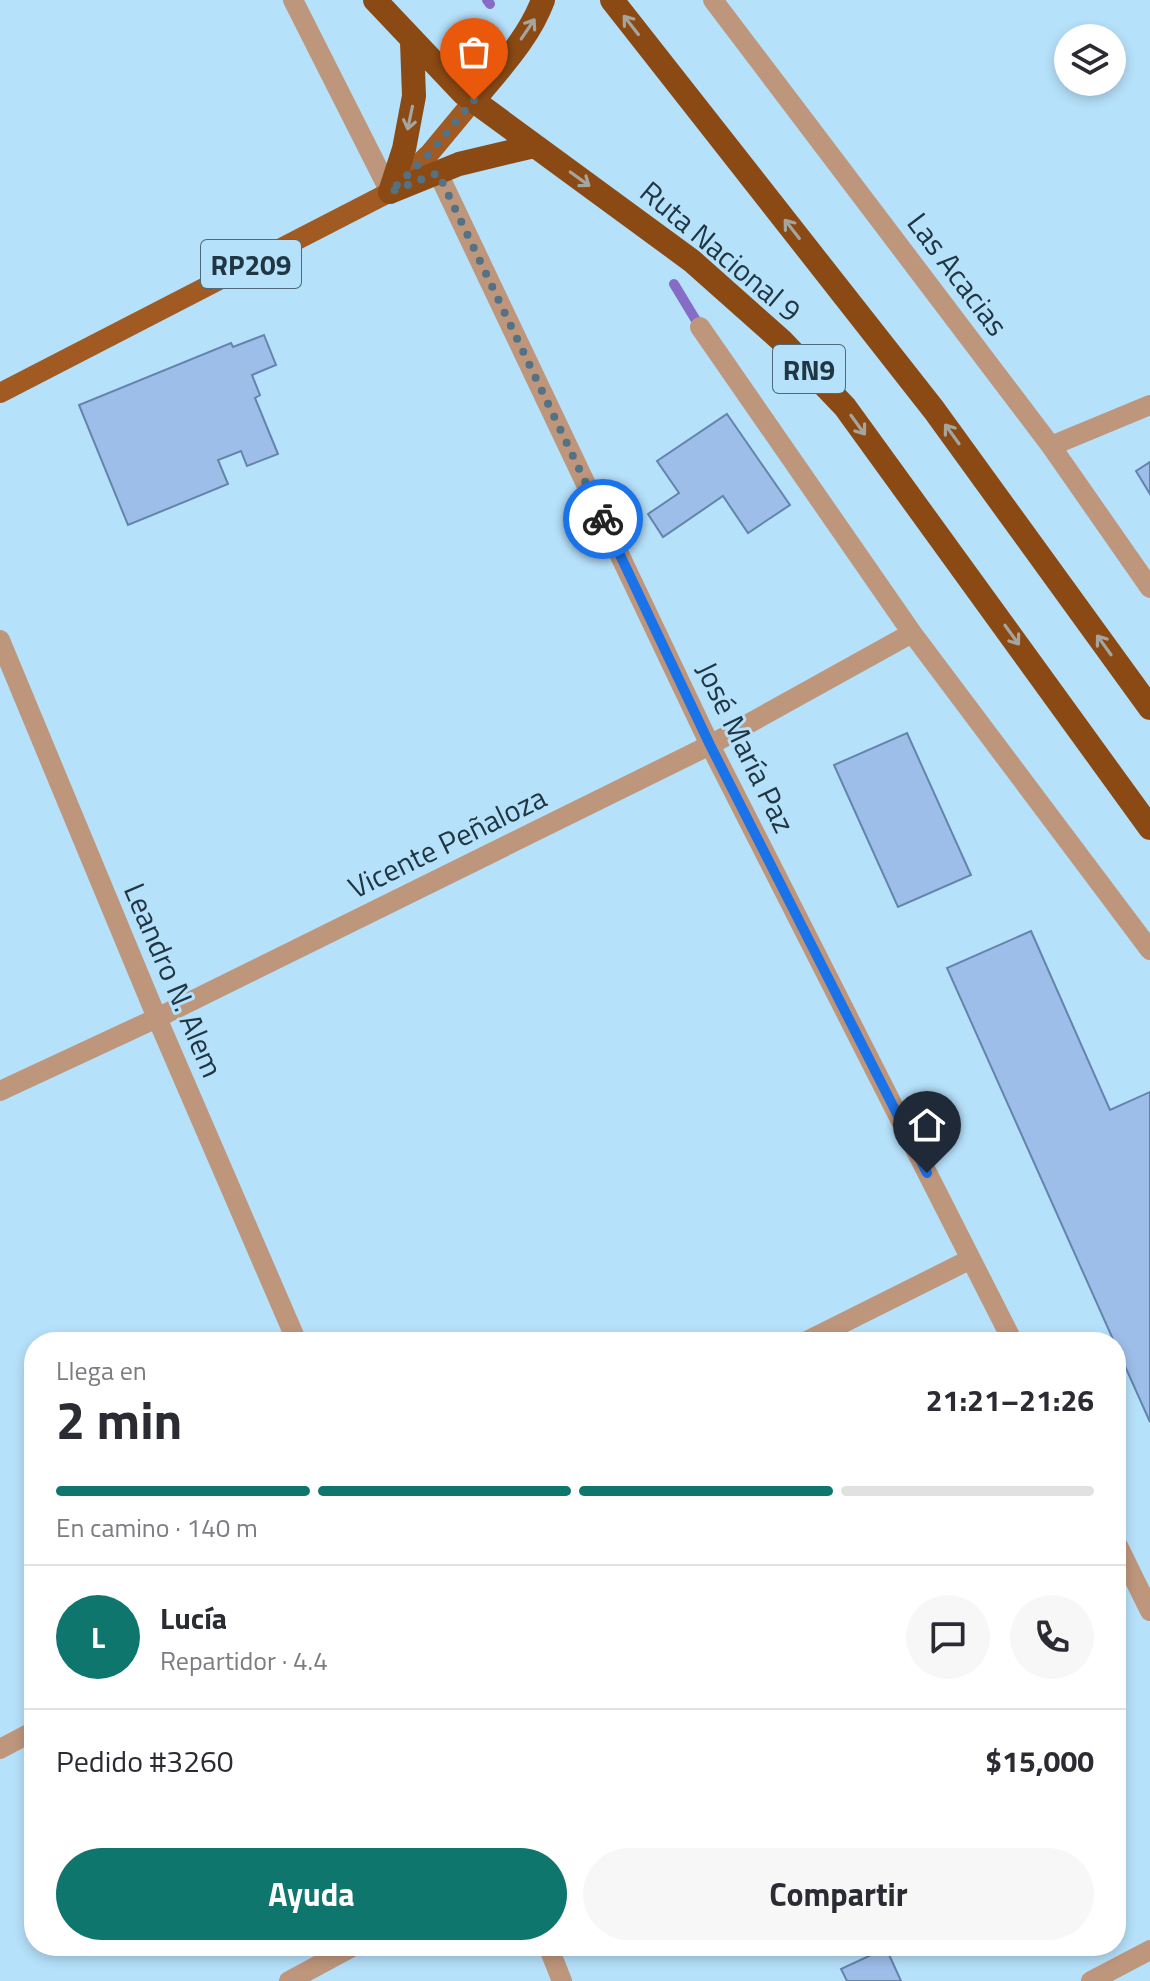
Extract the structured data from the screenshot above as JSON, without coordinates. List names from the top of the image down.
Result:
{
  "streets": {
    "highway": ["Ruta Nacional 9", "RN9"],
    "main road": ["RP209"],
    "street": [
      "Las Acacias",
      "José María Paz",
      "Vicente Peñaloza",
      "Leandro N. Alem"
    ]
  },
  "crossings": [
    ["Ruta Nacional 9", "RP209"],
    ["José María Paz", "Vicente Peñaloza"],
    ["Vicente Peñaloza", "Leandro N. Alem"]
  ],
  "page": {
    "heading": ["2 min", "Llega en", "21:21–21:26"],
    "panel": [
      "Lucía",
      "Repartidor · 4.4",
      "Pedido #3260",
      "$15,000"
    ],
    "bar": "En camino · 140 m",
    "round": "L",
    "buttons": ["Ayuda", "Compartir"]
  }
}
